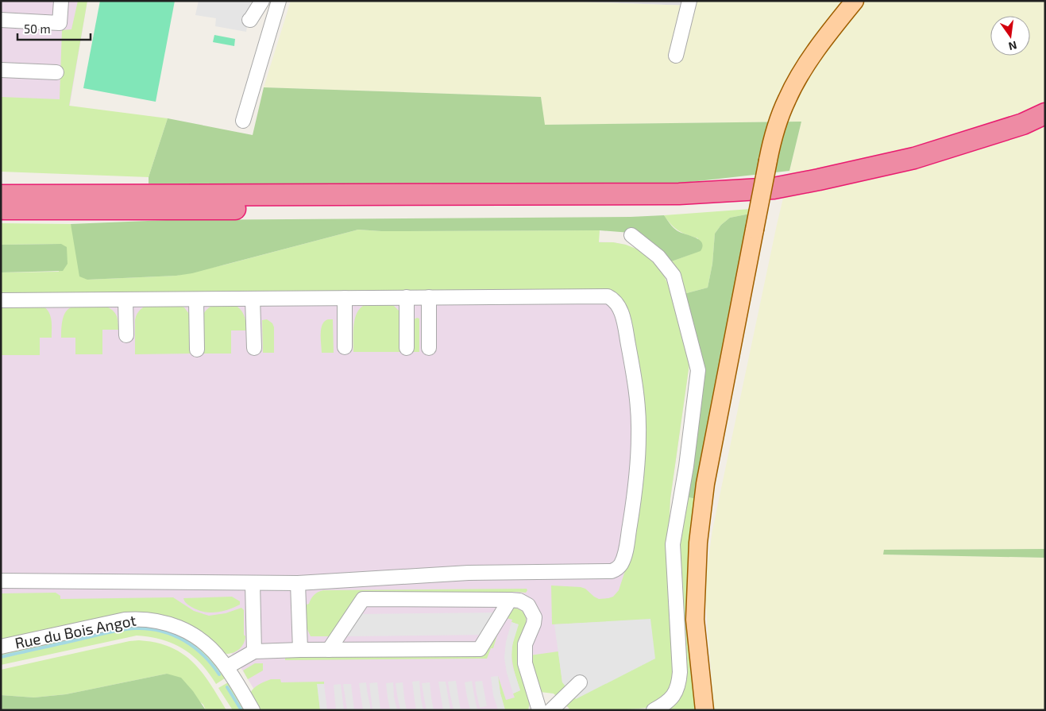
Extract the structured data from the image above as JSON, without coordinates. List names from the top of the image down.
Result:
{
  "streets": {
    "street": ["Rue du Bois Angot"]
  },
  "scale_bar": "50 m",
  "north": "bottom"
}
